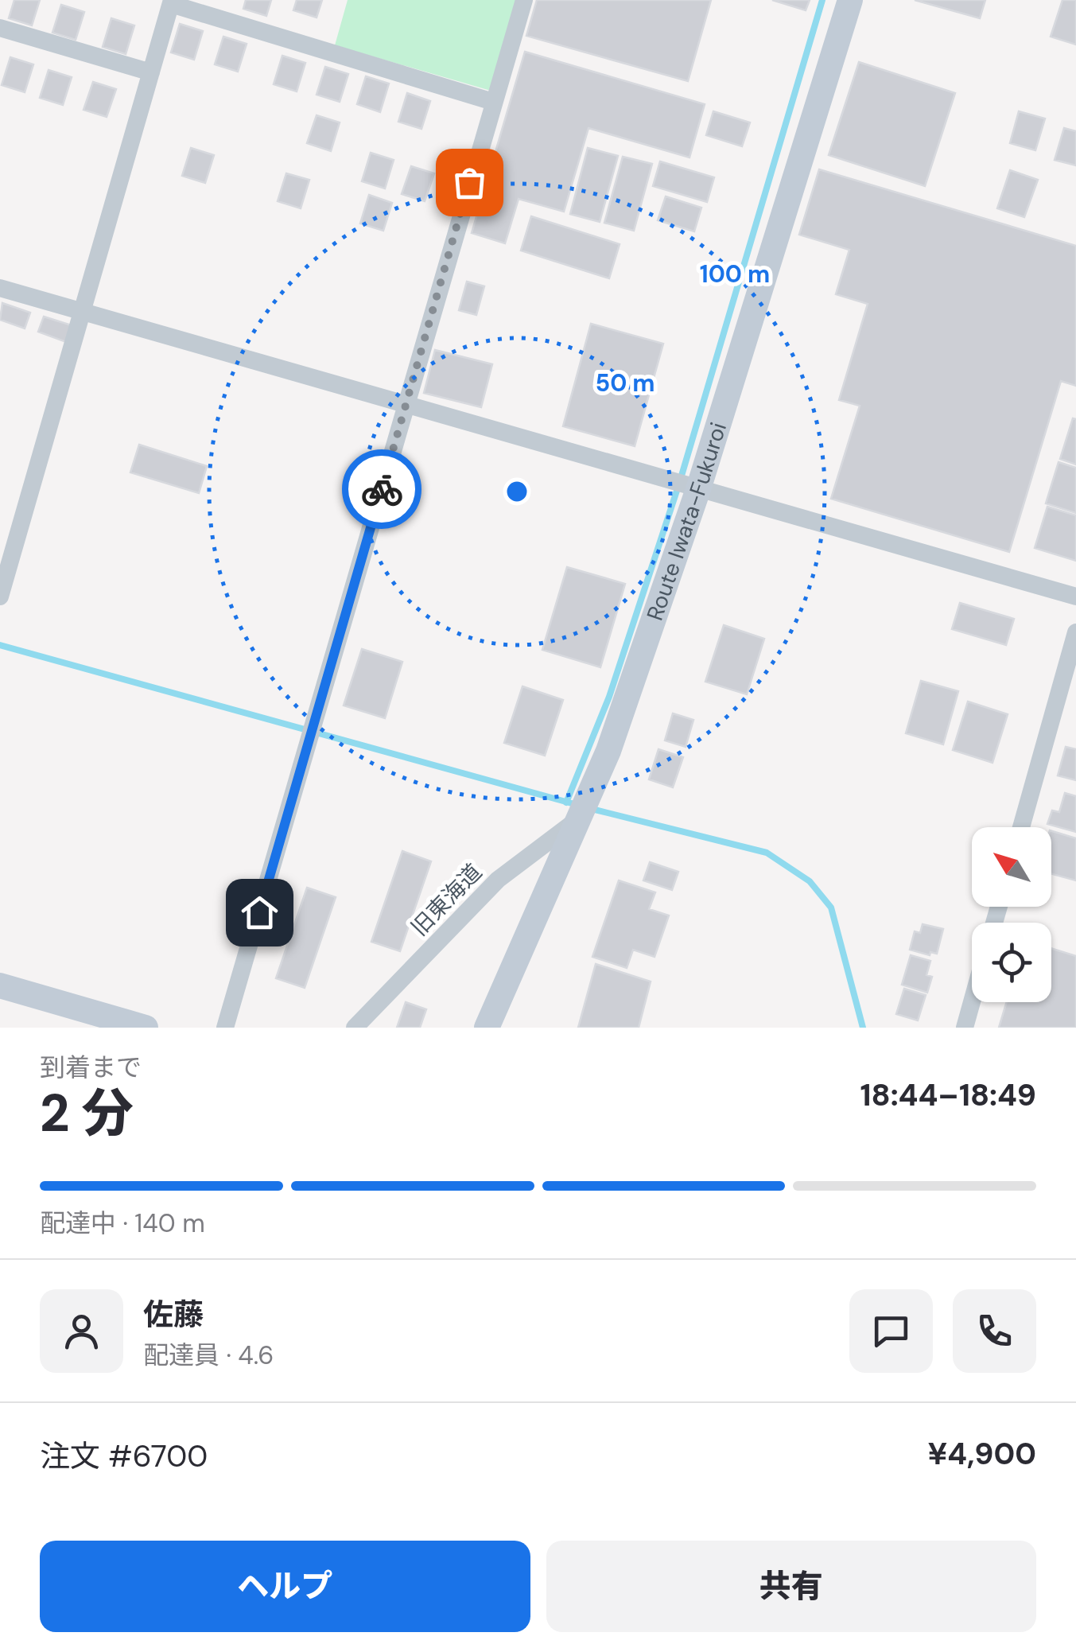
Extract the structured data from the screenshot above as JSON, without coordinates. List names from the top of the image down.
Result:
{
  "streets": {
    "main road": ["Route Iwata-Fukuroi"],
    "street": ["旧東海道"]
  },
  "crossings": [
    ["Route Iwata-Fukuroi", "旧東海道"]
  ],
  "north": "top left",
  "page": {
    "heading": ["2 分", "到着まで", "18:44–18:49"],
    "panel": [
      "佐藤",
      "配達員 · 4.6",
      "注文 #6700",
      "¥4,900"
    ],
    "bar": "配達中 · 140 m",
    "buttons": ["ヘルプ", "共有"]
  },
  "rings": ["100 m", "50 m"]
}
